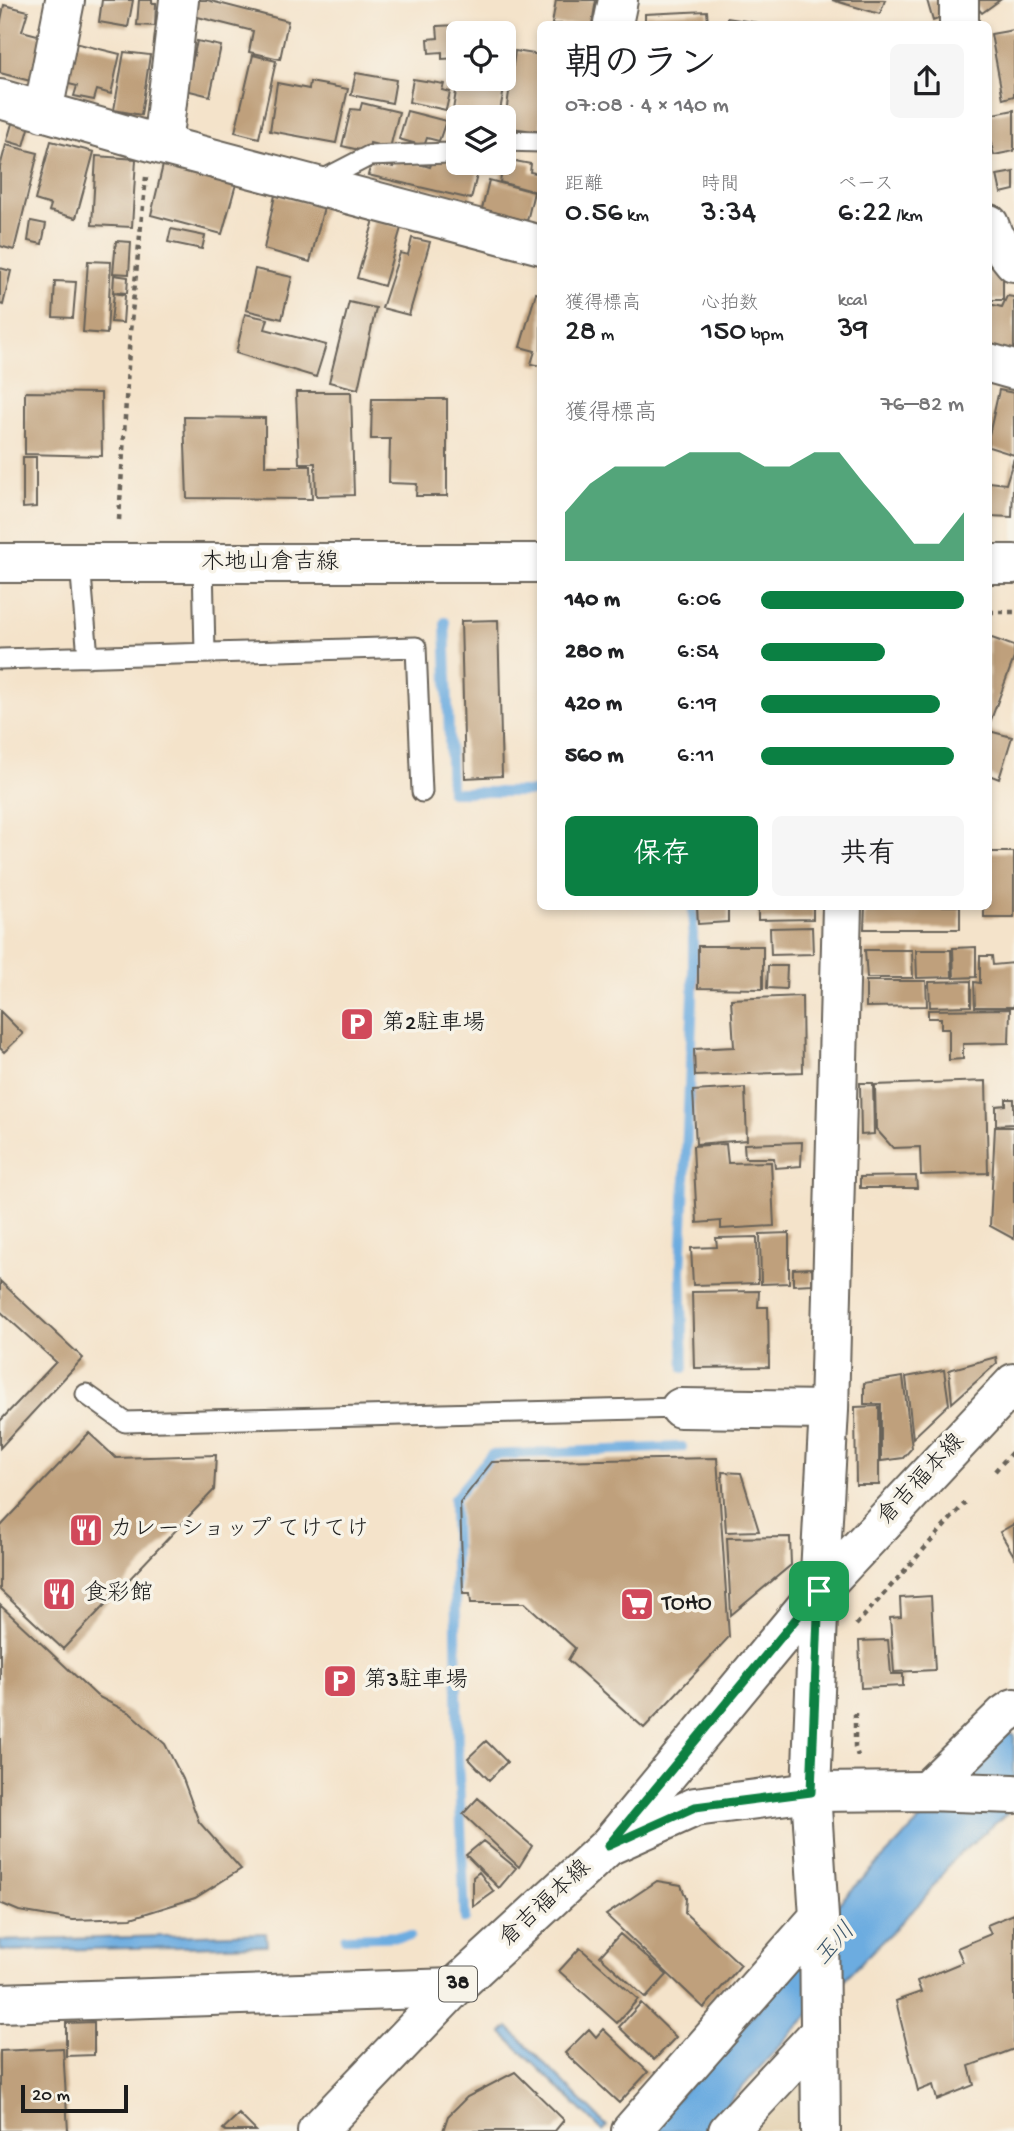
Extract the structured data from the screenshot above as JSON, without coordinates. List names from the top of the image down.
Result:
{
  "streets": {
    "street": ["木地山倉吉線", "倉吉福本線", "38"]
  },
  "water": ["玉川"],
  "places": {
    "parking": ["第2駐車場", "第3駐車場"],
    "restaurant": ["カレーショップ てけてけ", "食彩館"],
    "supermarket": ["TOHO"]
  },
  "scale_bar": "20 m",
  "page": {
    "heading": ["朝のラン", "07:08 · 4 × 140 m"],
    "stats": [
      ["距離", "0.56 km"],
      ["時間", "3:34"],
      ["ペース", "6:22 /km"],
      ["獲得標高", "28 m"],
      ["心拍数", "150 bpm"],
      ["kcal", "39"]
    ],
    "chart": ["獲得標高", "76–82 m"],
    "list": [
      {
        "name": "140 m",
        "note": "6:06"
      },
      {
        "name": "280 m",
        "note": "6:54"
      },
      {
        "name": "420 m",
        "note": "6:19"
      },
      {
        "name": "560 m",
        "note": "6:11"
      }
    ],
    "buttons": ["保存", "共有"],
    "scale": "20 m"
  }
}
